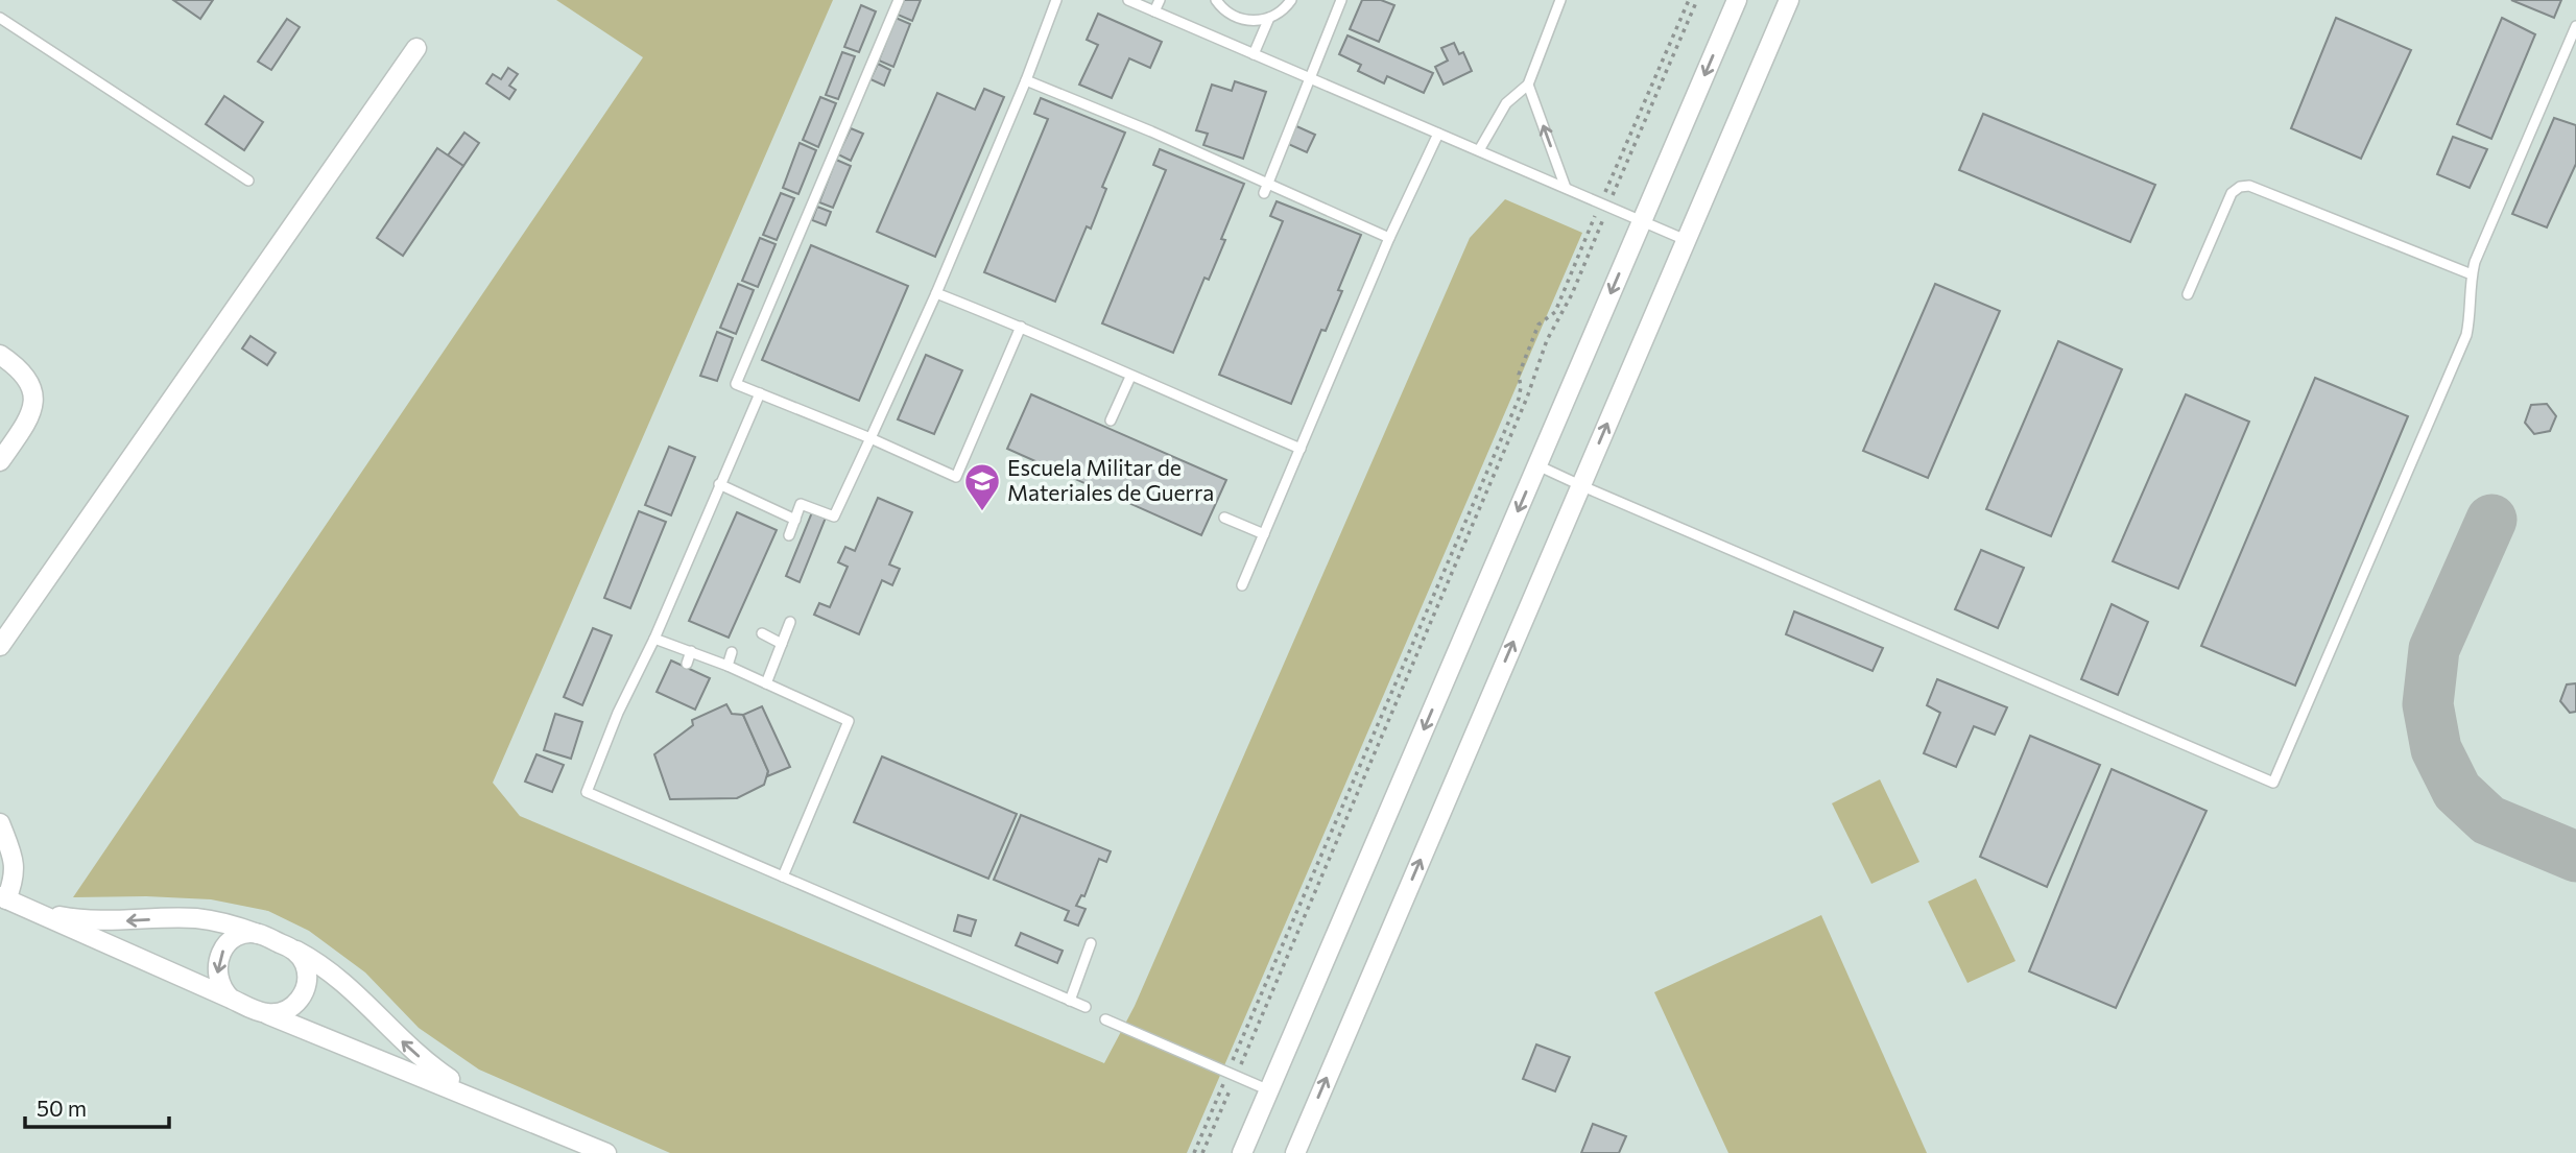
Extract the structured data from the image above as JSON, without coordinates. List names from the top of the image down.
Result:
{
  "places": {
    "school or university": ["Escuela Militar de Materiales de Guerra"]
  },
  "scale_bar": "50 m"
}
